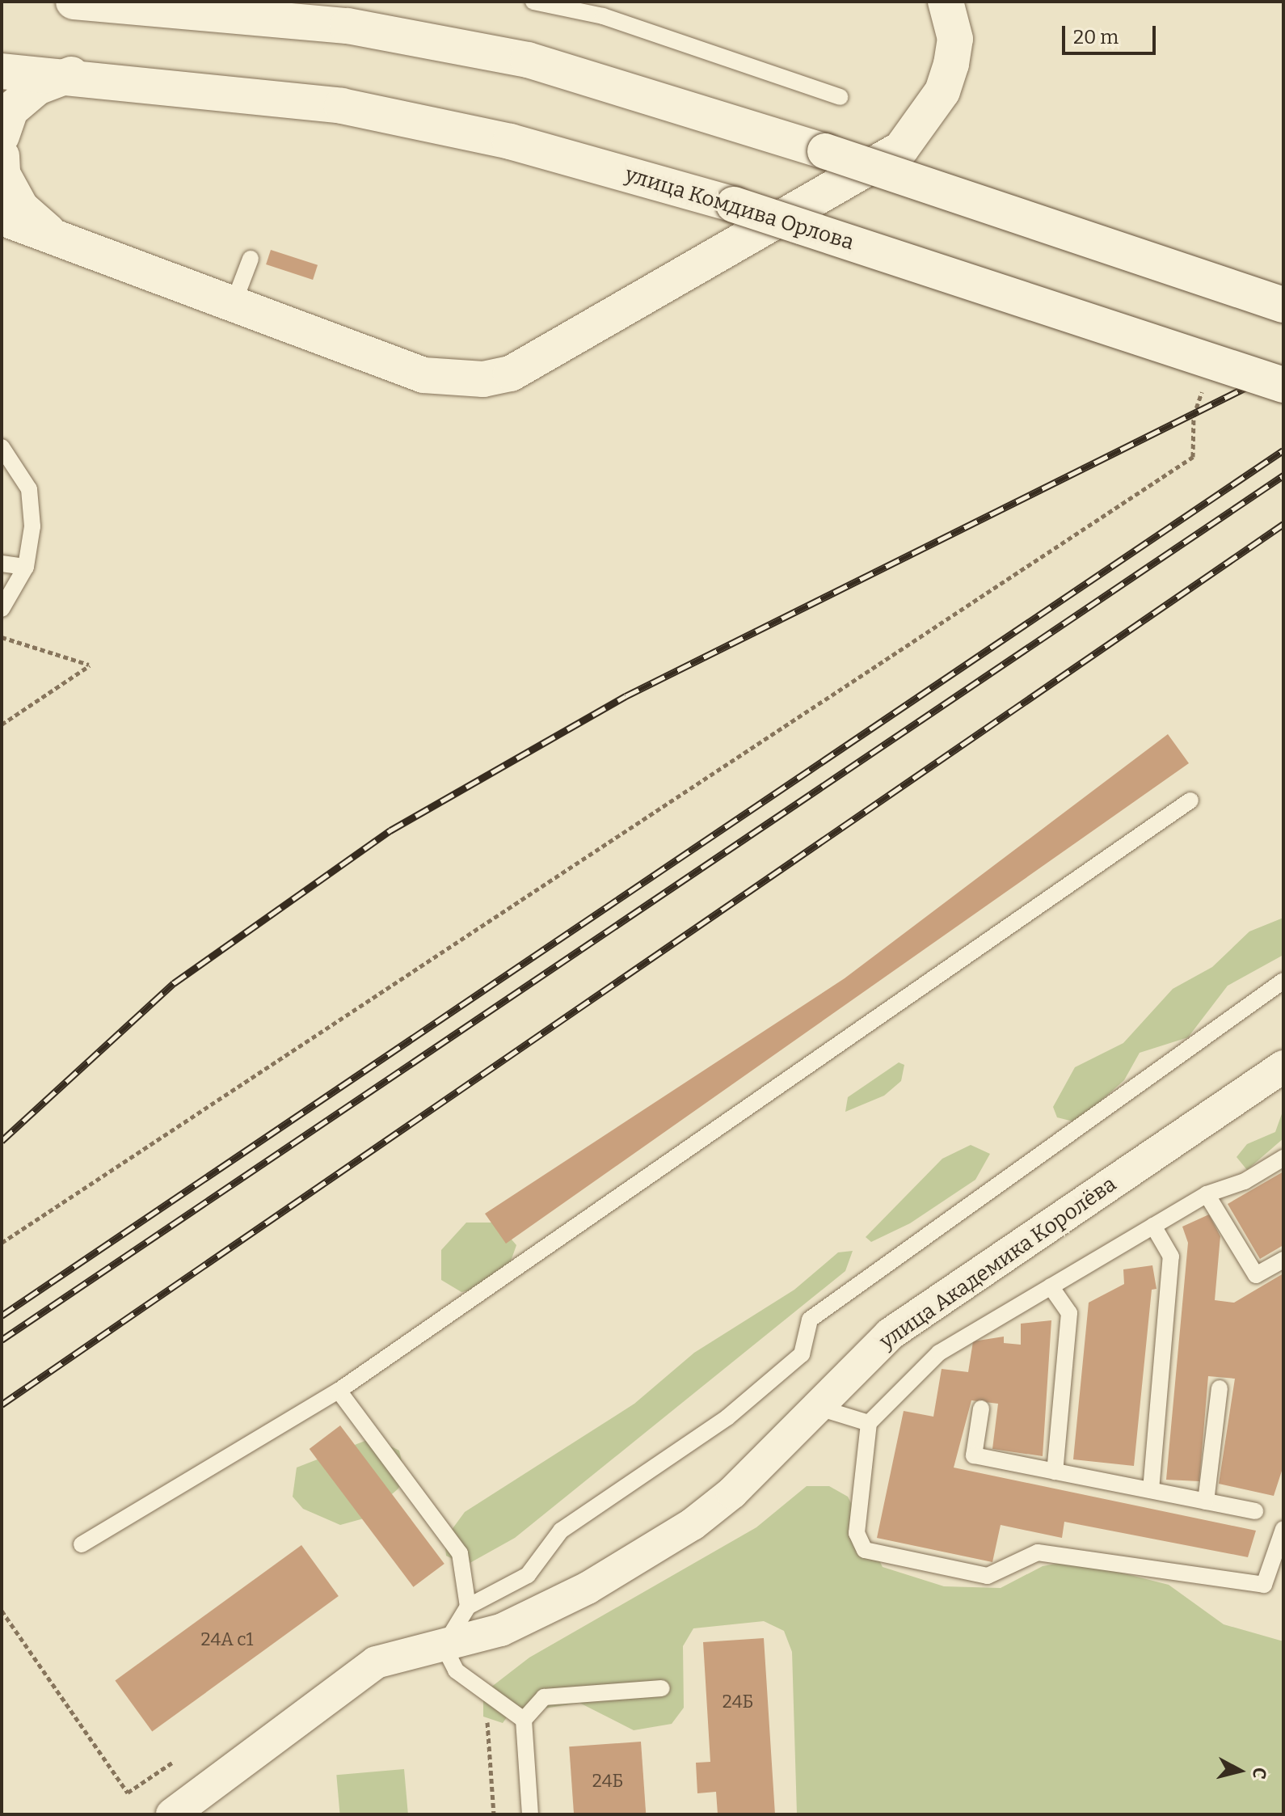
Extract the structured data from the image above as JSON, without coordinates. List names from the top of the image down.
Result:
{
  "streets": {
    "main road": ["улица Комдива Орлова"],
    "street": ["улица Академика Королёва"]
  },
  "house_numbers": ["24А с1", "24Б", "24Б"],
  "scale_bar": "20 m",
  "north": "right"
}
